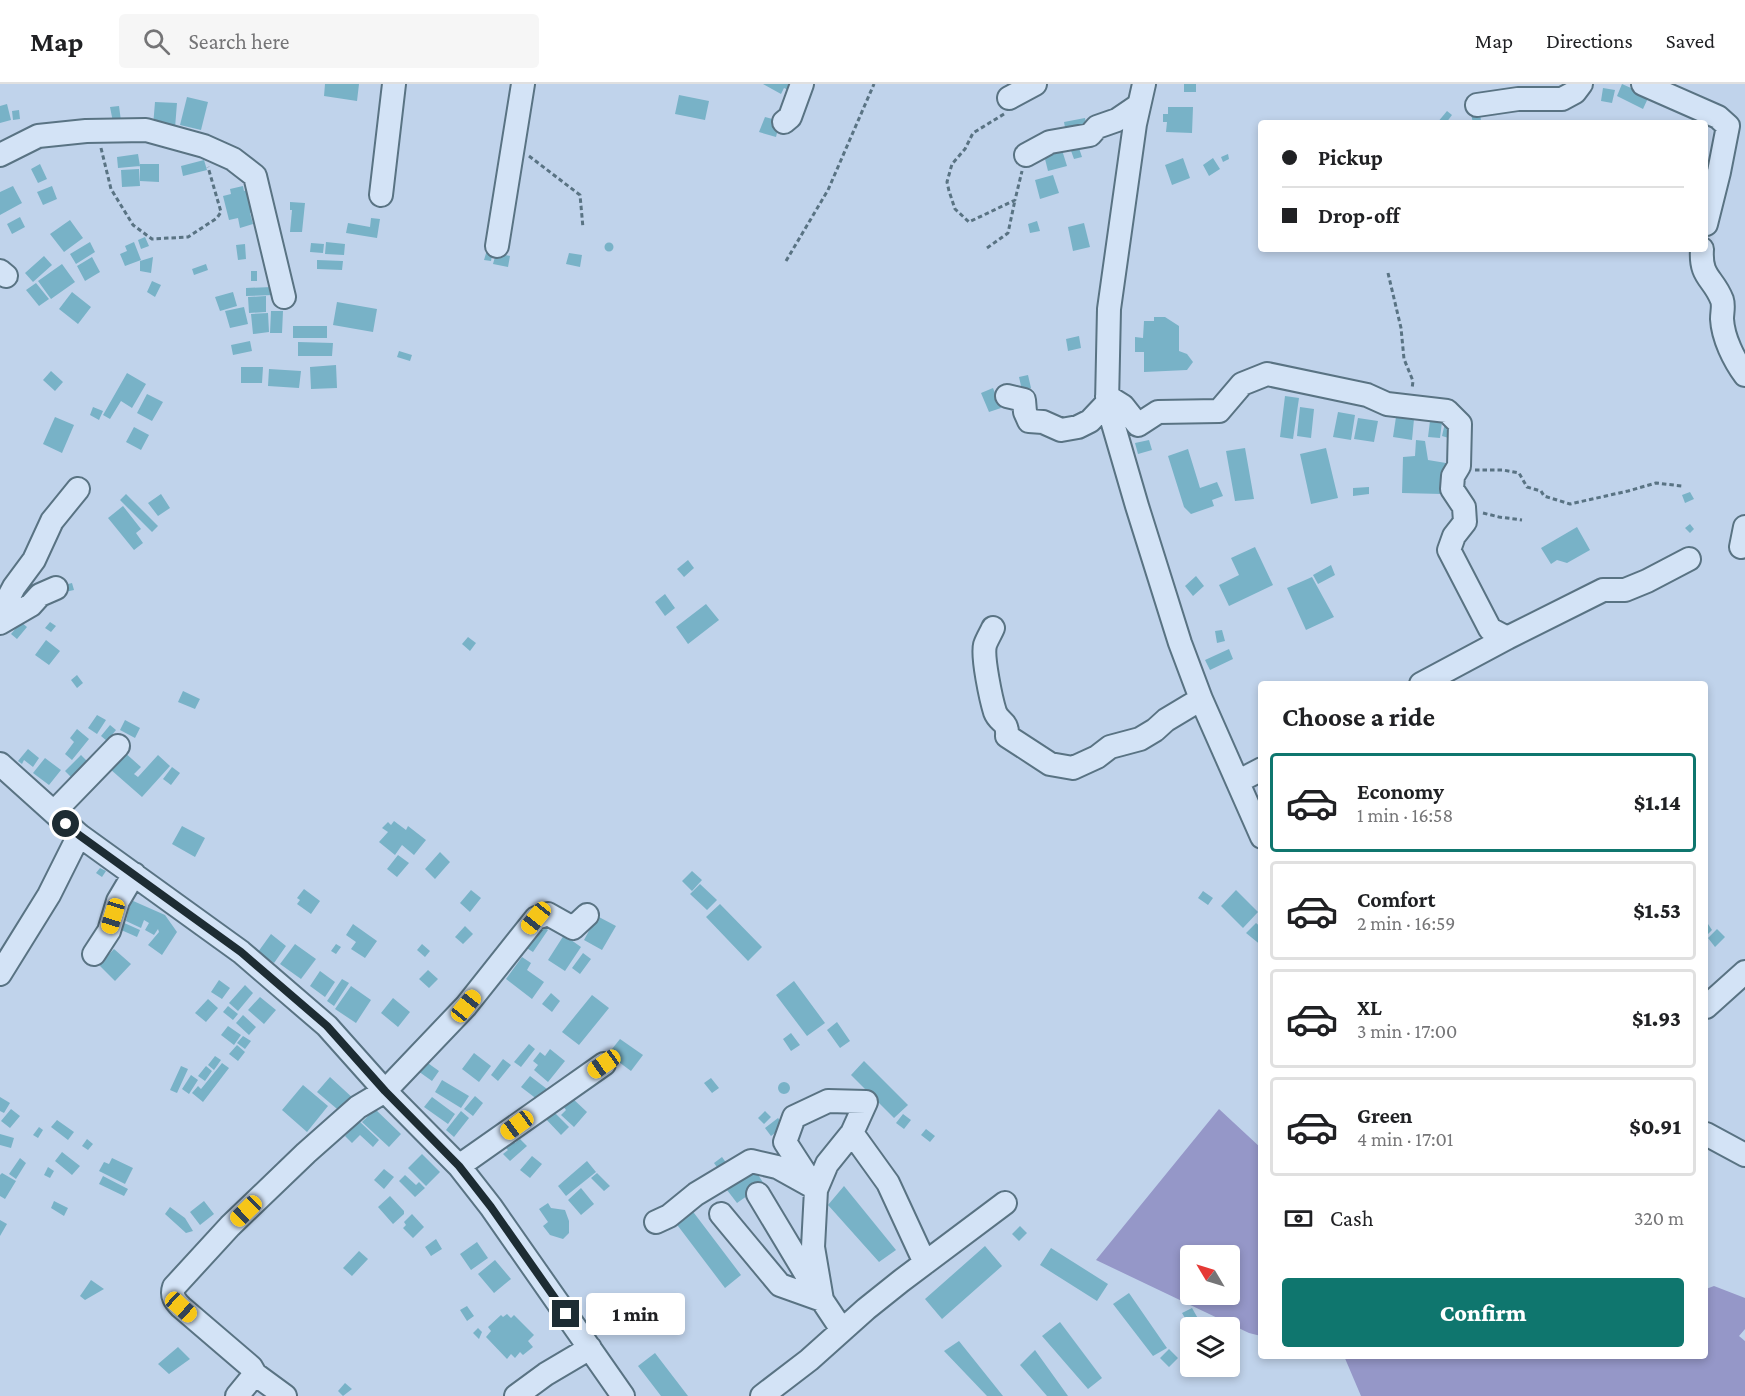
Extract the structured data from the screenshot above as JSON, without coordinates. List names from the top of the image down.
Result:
{
  "north": "top left",
  "page": {
    "header": "Map",
    "search": "Search here",
    "nav": ["Map", "Directions", "Saved"],
    "banner": ["Pickup", "Drop-off"],
    "heading": "Choose a ride",
    "list": [
      {
        "name": "Economy",
        "note": "1 min · 16:58",
        "value": "$1.14"
      },
      {
        "name": "Comfort",
        "note": "2 min · 16:59",
        "value": "$1.53"
      },
      {
        "name": "XL",
        "note": "3 min · 17:00",
        "value": "$1.93"
      },
      {
        "name": "Green",
        "note": "4 min · 17:01",
        "value": "$0.91"
      }
    ],
    "pay": ["Cash", "320 m"],
    "buttons": "Confirm",
    "bubble": "1 min"
  }
}
